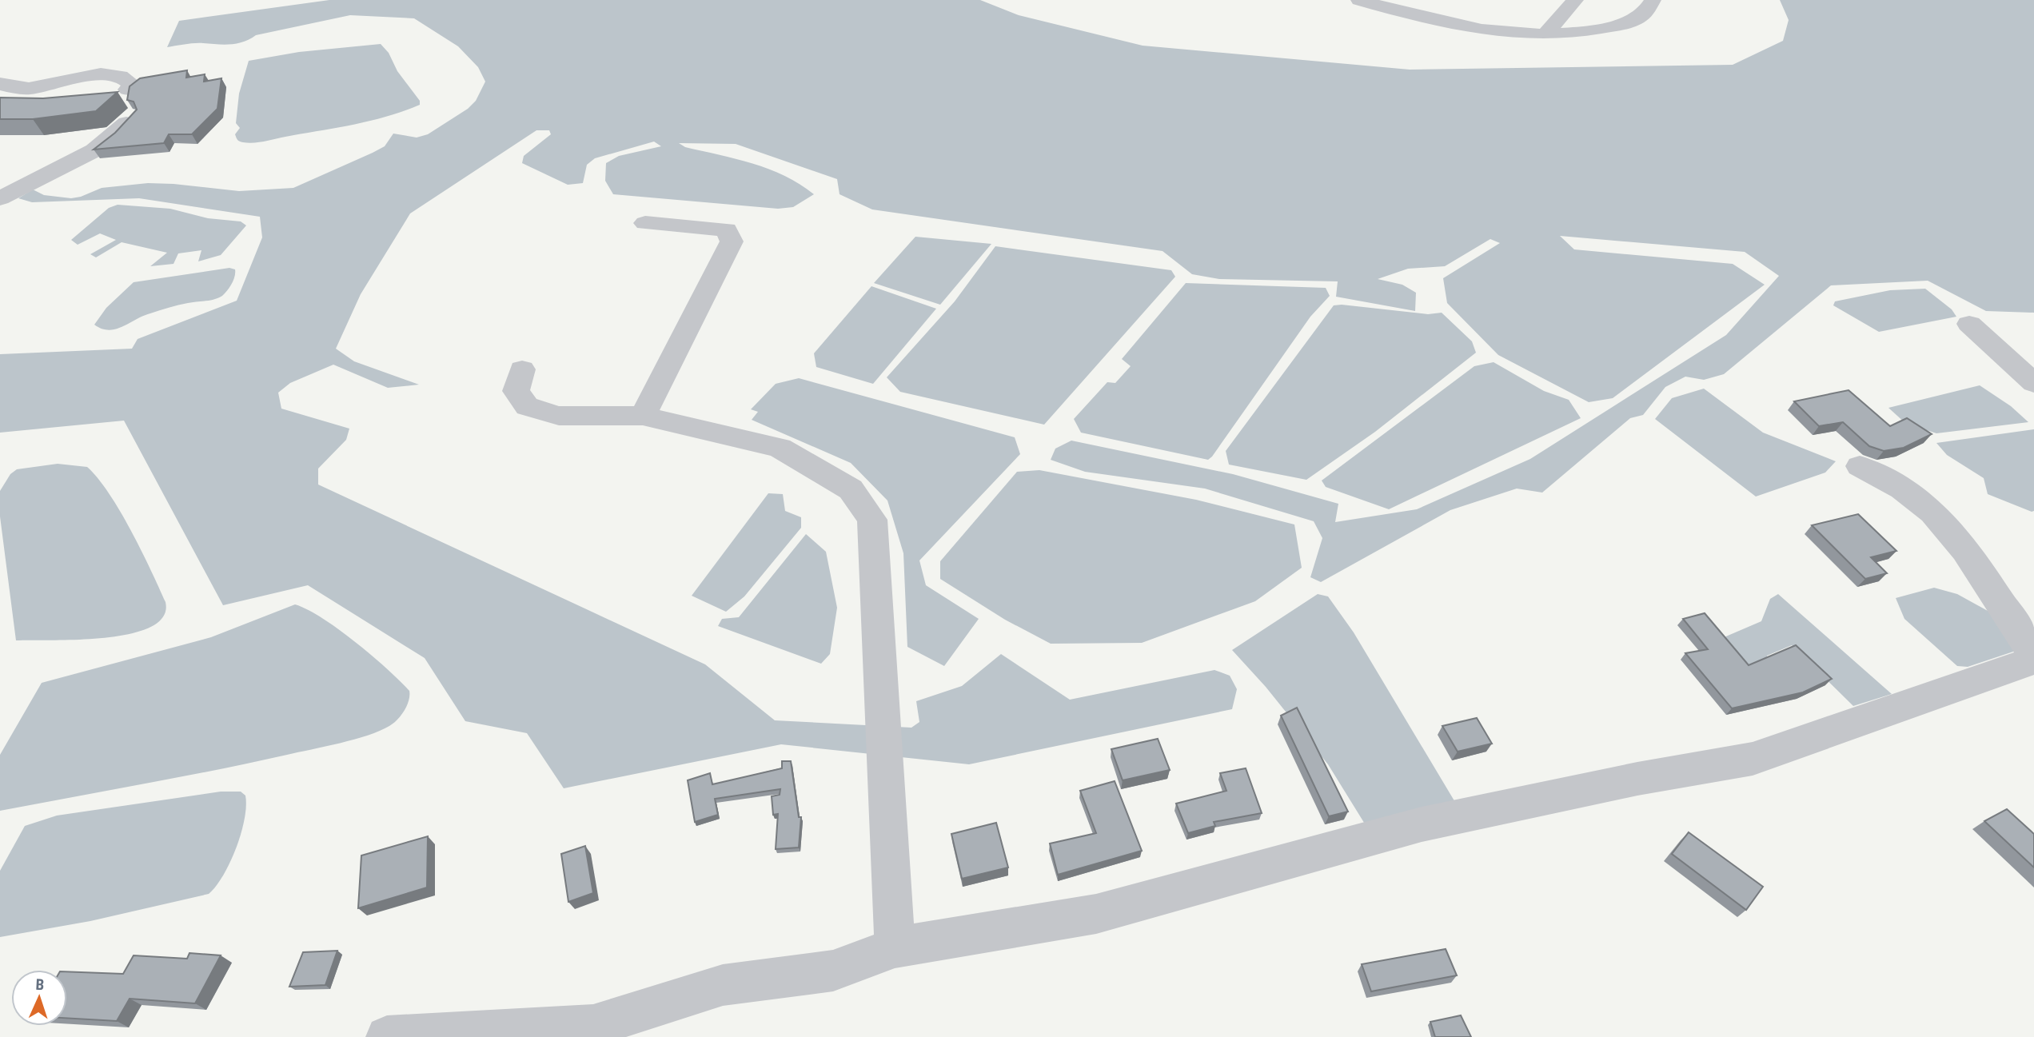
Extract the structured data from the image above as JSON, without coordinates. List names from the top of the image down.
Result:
{
  "north": "top"
}
